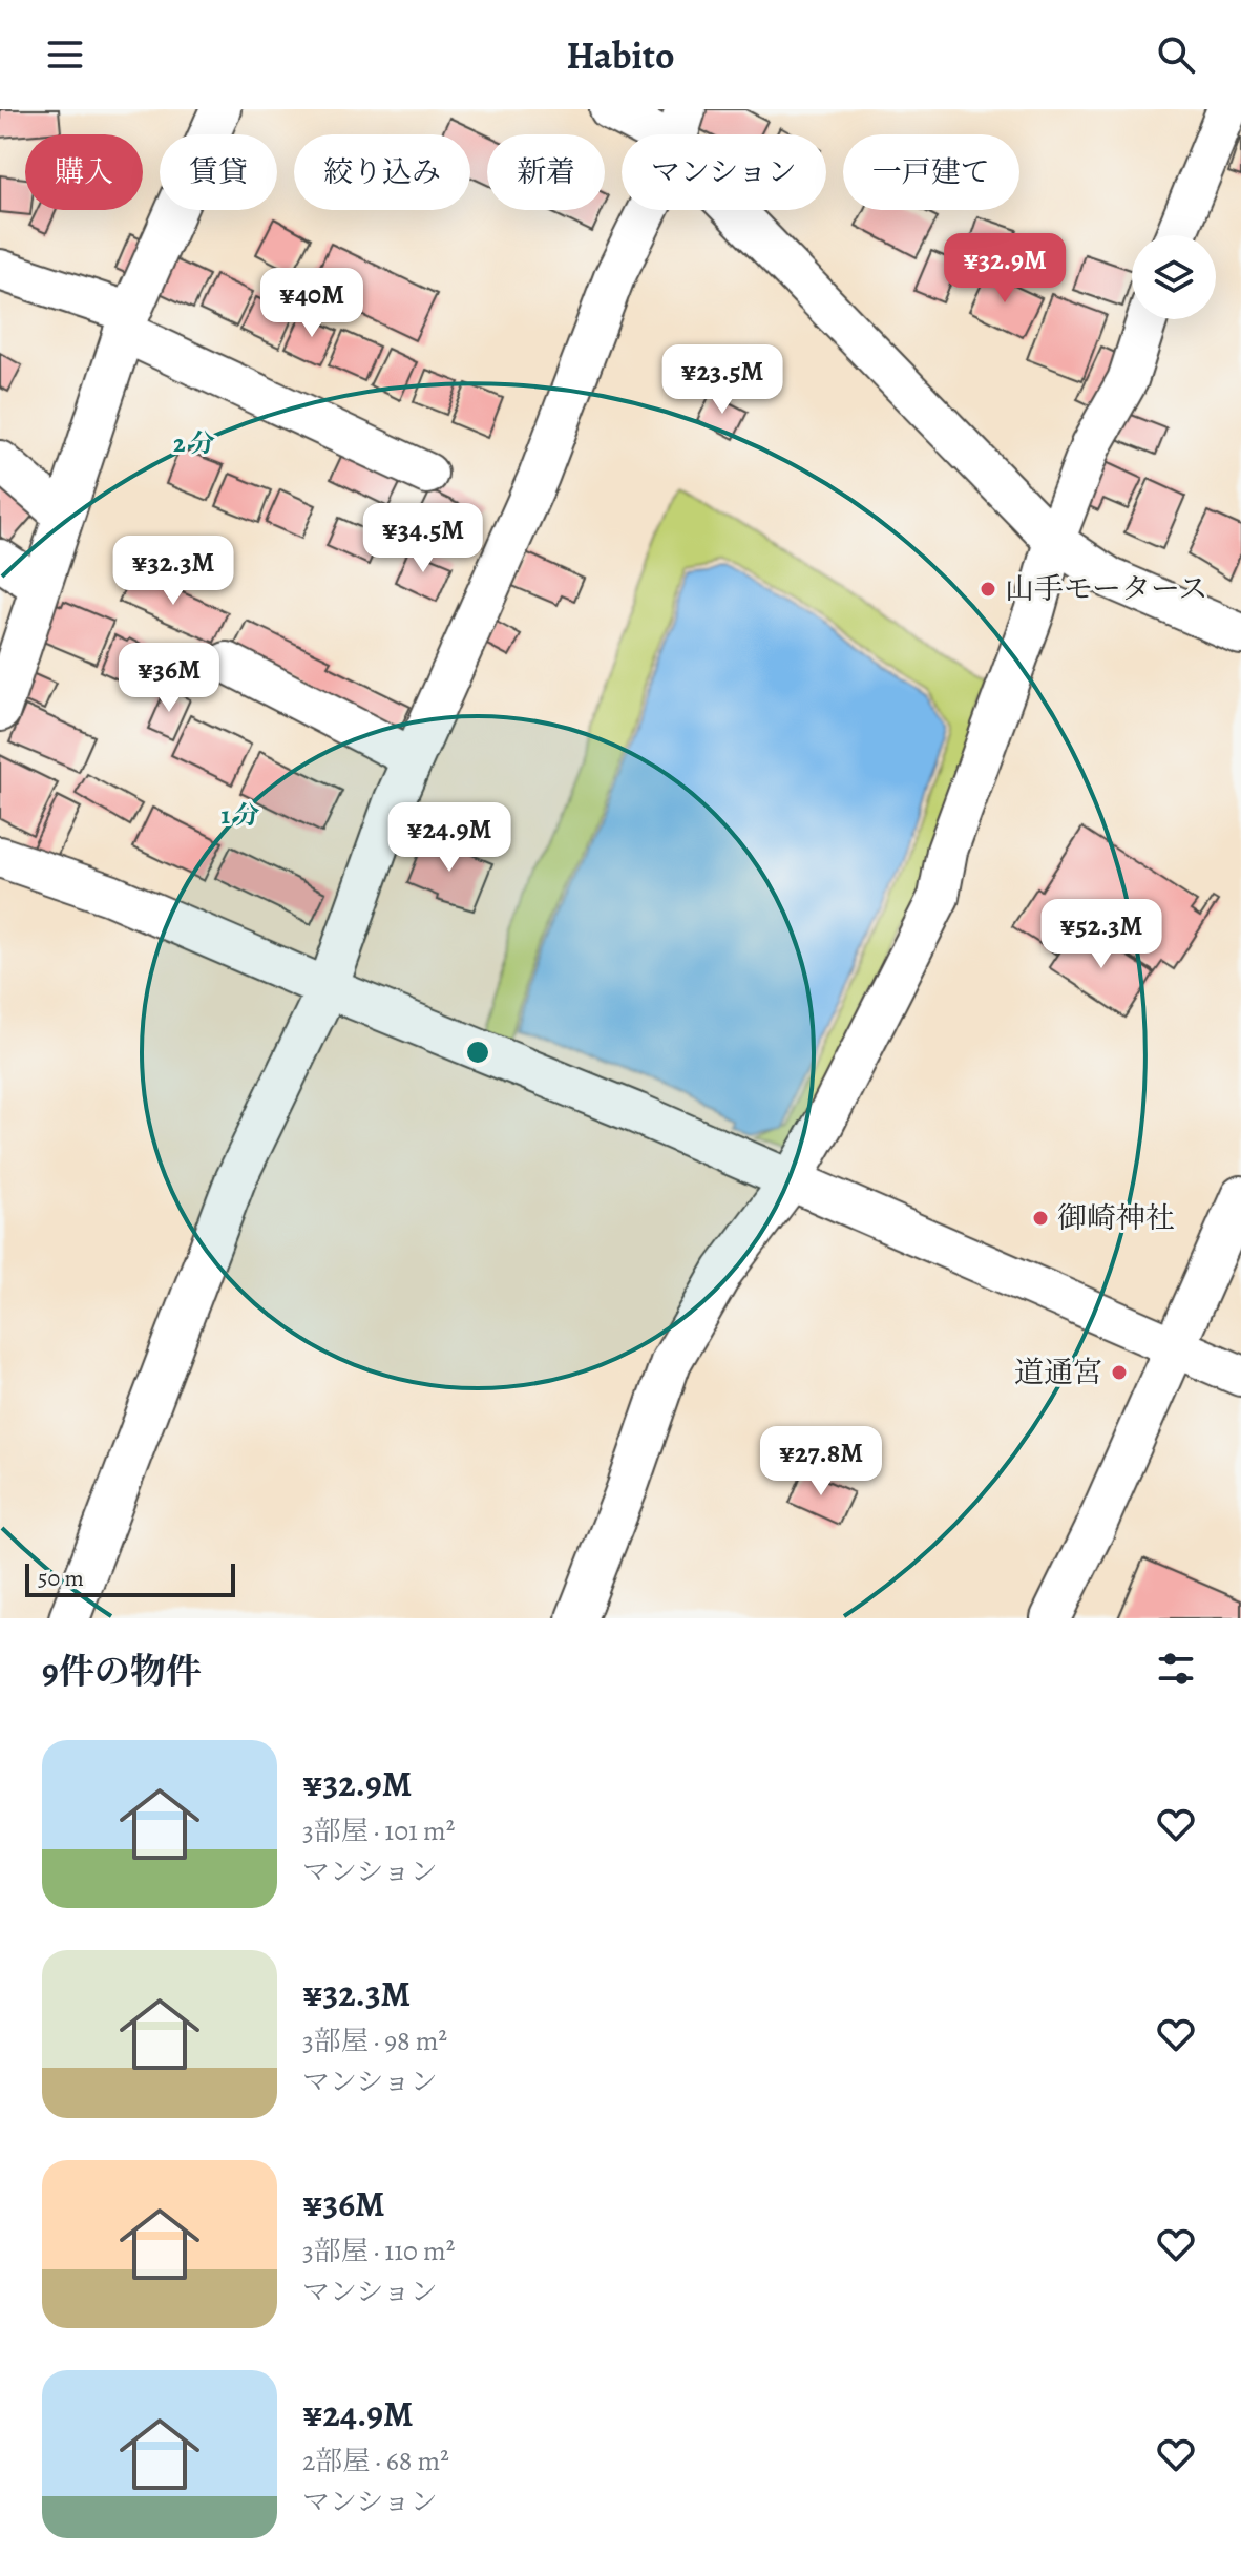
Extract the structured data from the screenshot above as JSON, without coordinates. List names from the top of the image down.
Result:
{
  "places": ["山手モータース", "御崎神社", "道通宮"],
  "scale_bar": "50 m",
  "page": {
    "header": "Habito",
    "chip": [
      "購入",
      "賃貸",
      "絞り込み",
      "新着",
      "マンション",
      "一戸建て"
    ],
    "price": [
      "¥32.9M",
      "¥40M",
      "¥23.5M",
      "¥34.5M",
      "¥32.3M",
      "¥36M",
      "¥24.9M",
      "¥52.3M",
      "¥27.8M"
    ],
    "scale": "50 m",
    "heading": "9件の物件",
    "list": [
      {
        "name": "¥32.9M",
        "note": "3部屋 · 101 m² · マンション"
      },
      {
        "name": "¥32.3M",
        "note": "3部屋 · 98 m² · マンション"
      },
      {
        "name": "¥36M",
        "note": "3部屋 · 110 m² · マンション"
      },
      {
        "name": "¥24.9M",
        "note": "2部屋 · 68 m² · マンション"
      }
    ]
  },
  "rings": ["2 分", "1 分"]
}
